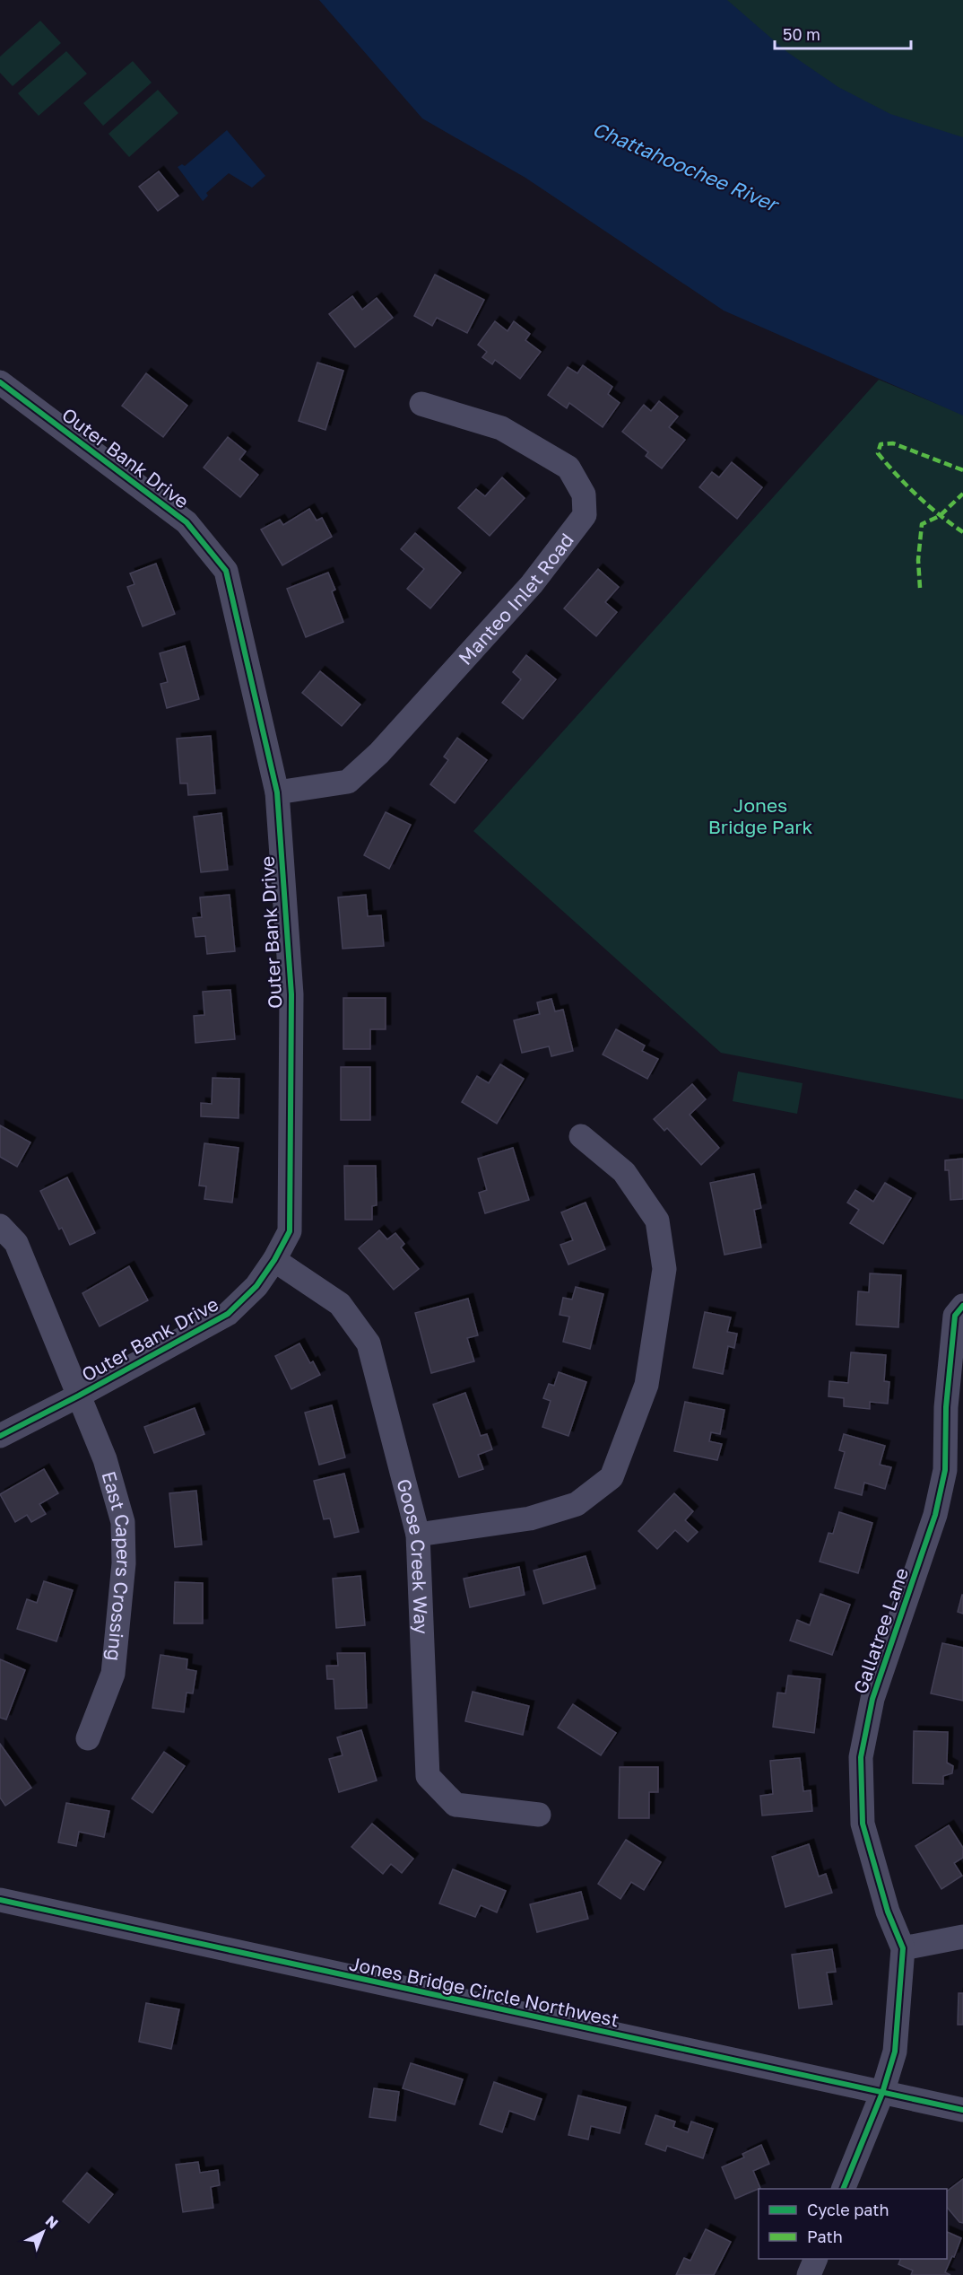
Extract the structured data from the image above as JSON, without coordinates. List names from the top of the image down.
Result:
{
  "streets": {
    "street": [
      "Outer Bank Drive",
      "Manteo Inlet Road",
      "Goose Creek Way",
      "East Capers Crossing",
      "Gallatree Lane",
      "Jones Bridge Circle Northwest"
    ]
  },
  "crossings": [
    ["Outer Bank Drive", "Manteo Inlet Road"],
    ["Outer Bank Drive", "Goose Creek Way"],
    ["Outer Bank Drive", "East Capers Crossing"],
    ["Gallatree Lane", "Jones Bridge Circle Northwest"]
  ],
  "water": ["Chattahoochee River"],
  "parks": ["Jones Bridge Park"],
  "legend": ["Cycle path", "Path"],
  "scale_bar": "50 m",
  "north": "top right"
}
